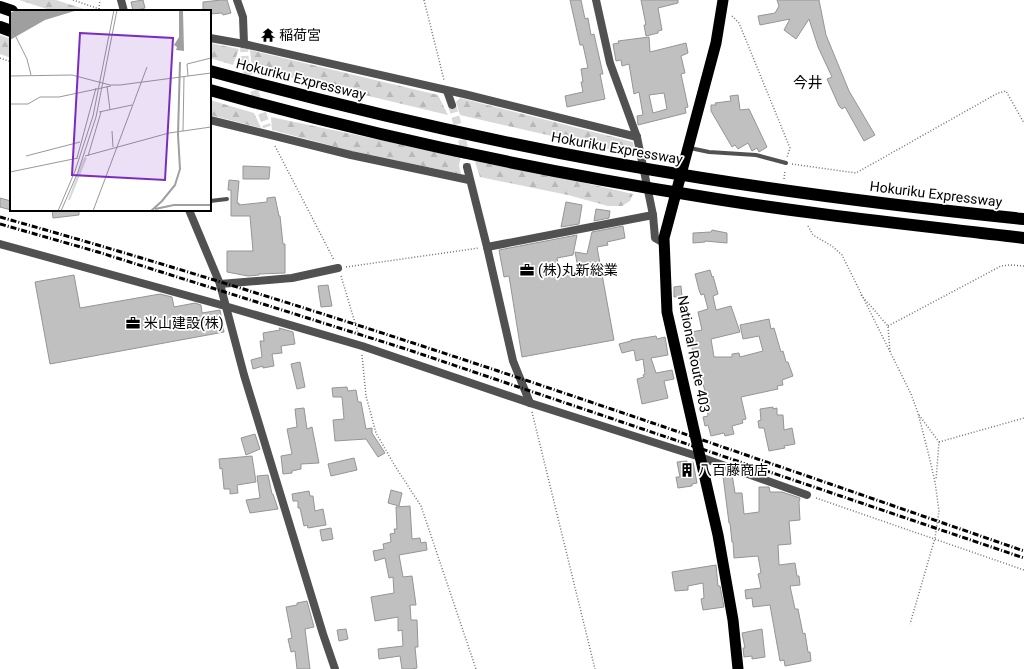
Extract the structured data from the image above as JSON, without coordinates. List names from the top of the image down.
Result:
{
  "streets": {
    "highway": ["Hokuriku Expressway", "National Route 403"]
  },
  "districts": ["今井"],
  "places": {
    "temple": ["稲荷宮"],
    "office": ["(株)丸新総業", "米山建設(株)"],
    "building": ["八百藤商店"]
  }
}
